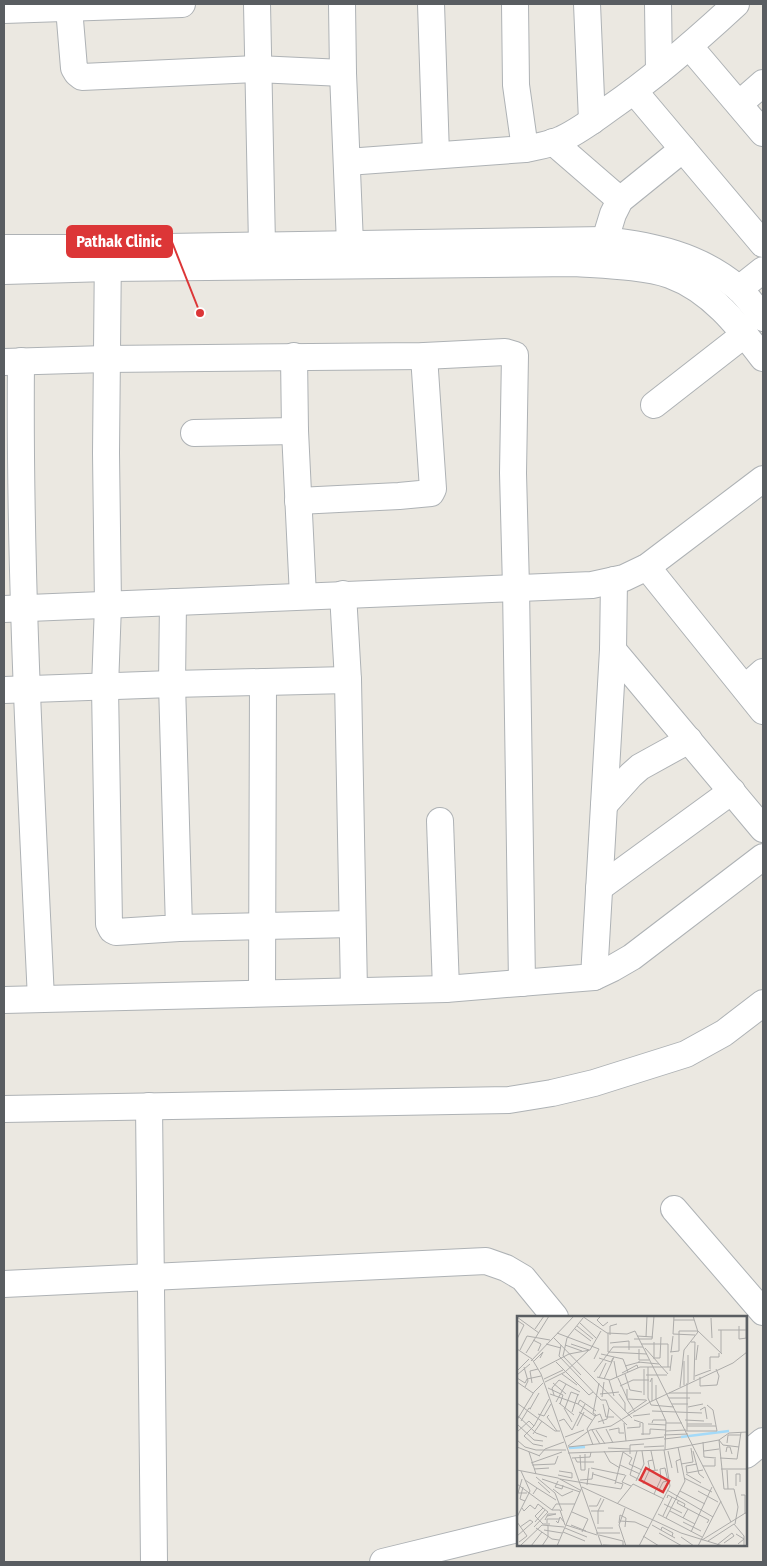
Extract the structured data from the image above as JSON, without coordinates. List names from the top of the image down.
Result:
{
  "places": ["Pathak Clinic"]
}
